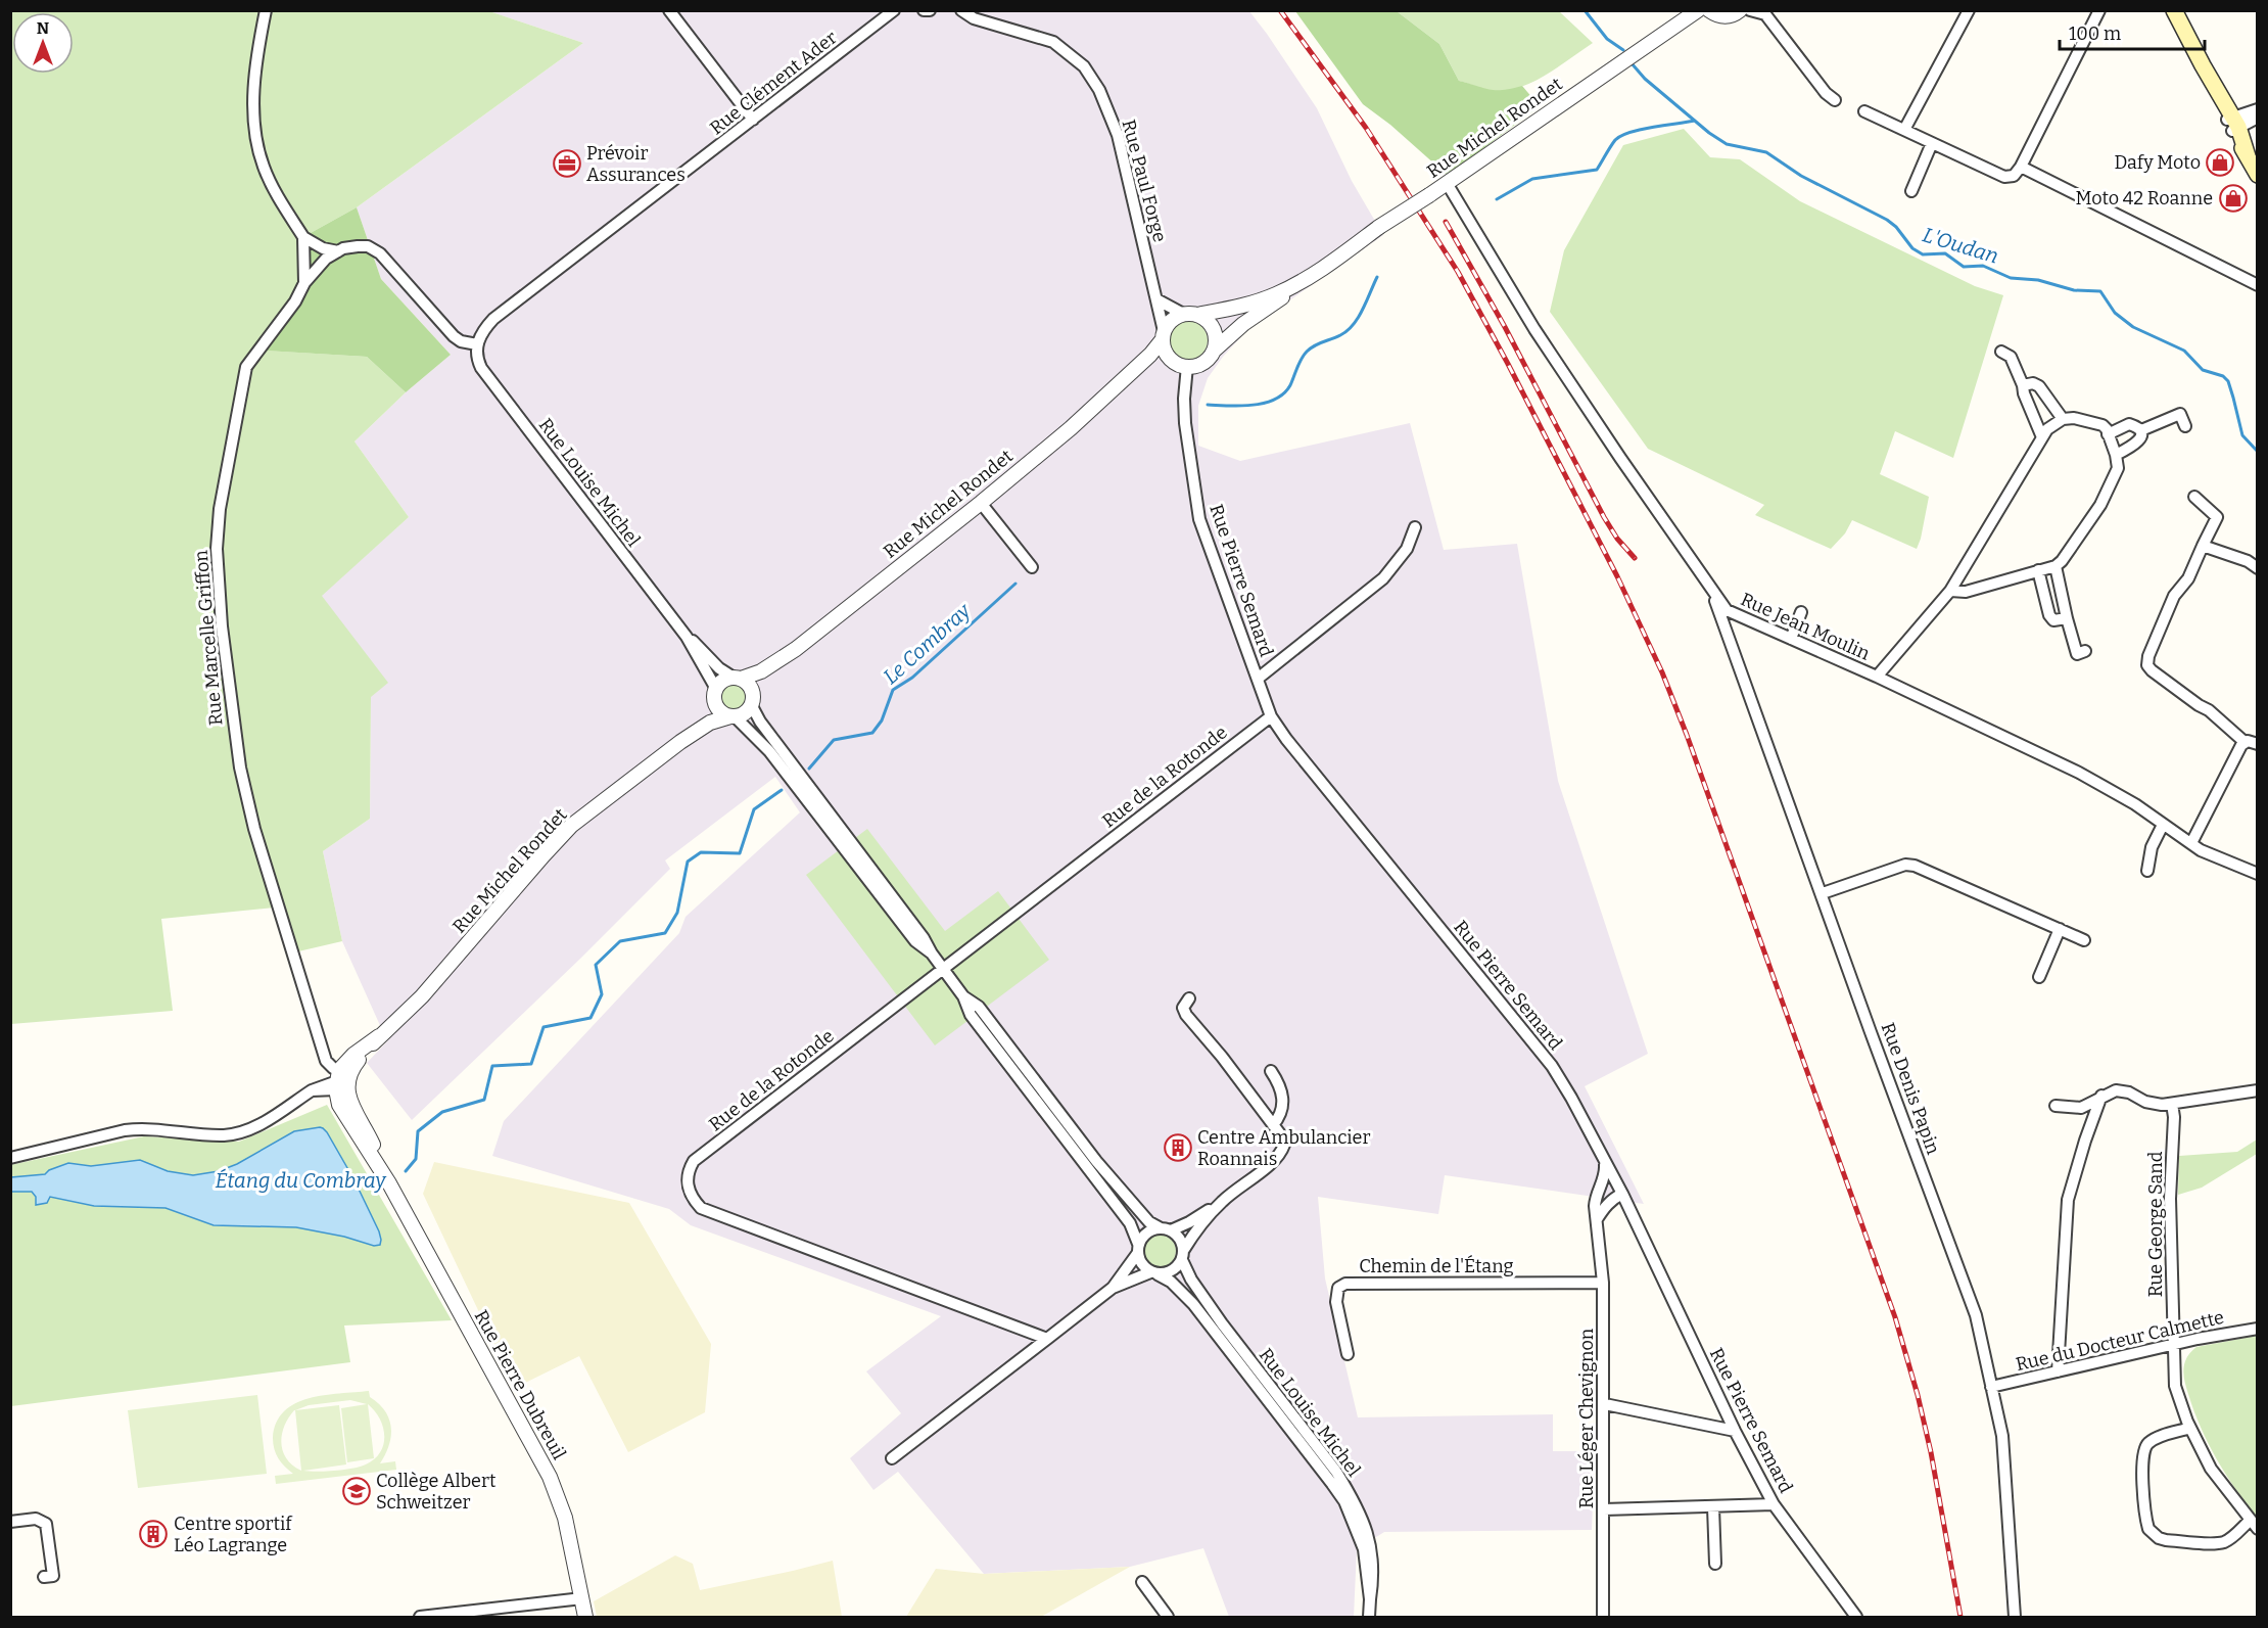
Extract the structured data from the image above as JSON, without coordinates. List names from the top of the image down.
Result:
{
  "streets": {
    "street": [
      "Rue Clément Ader",
      "Rue Michel Rondet",
      "Rue Paul Forge",
      "Rue Louise Michel",
      "Rue Pierre Semard",
      "Rue Jean Moulin",
      "Rue Marcelle Griffon",
      "Rue de la Rotonde",
      "Rue Denis Papin",
      "Rue George Sand",
      "Chemin de l'Étang",
      "Rue du Docteur Calmette",
      "Rue Pierre Dubreuil",
      "Rue Léger Chevignon"
    ]
  },
  "crossings": [
    ["Rue Clément Ader", "Rue Louise Michel"],
    ["Rue Michel Rondet", "Rue Paul Forge"],
    ["Rue Michel Rondet", "Rue Louise Michel"],
    ["Rue Michel Rondet", "Rue Pierre Semard"],
    ["Rue Michel Rondet", "Rue Jean Moulin"],
    ["Rue Michel Rondet", "Rue Marcelle Griffon"],
    ["Rue Michel Rondet", "Rue Pierre Dubreuil"],
    ["Rue Paul Forge", "Rue Pierre Semard"],
    ["Rue Pierre Semard", "Rue de la Rotonde"],
    ["Rue Pierre Semard", "Rue Léger Chevignon"],
    ["Rue Jean Moulin", "Rue Denis Papin"],
    ["Rue Marcelle Griffon", "Rue Pierre Dubreuil"],
    ["Rue Denis Papin", "Rue du Docteur Calmette"],
    ["Rue George Sand", "Rue du Docteur Calmette"],
    ["Chemin de l'Étang", "Rue Léger Chevignon"]
  ],
  "water": ["L'Oudan", "Le Combray", "Étang du Combray"],
  "places": {
    "shop": ["Dafy Moto", "Moto 42 Roanne"],
    "office": ["Prévoir Assurances"],
    "building": ["Centre Ambulancier Roannais", "Centre sportif Léo Lagrange"],
    "school or university": ["Collège Albert Schweitzer"]
  },
  "scale_bar": "100 m",
  "north": "top"
}
